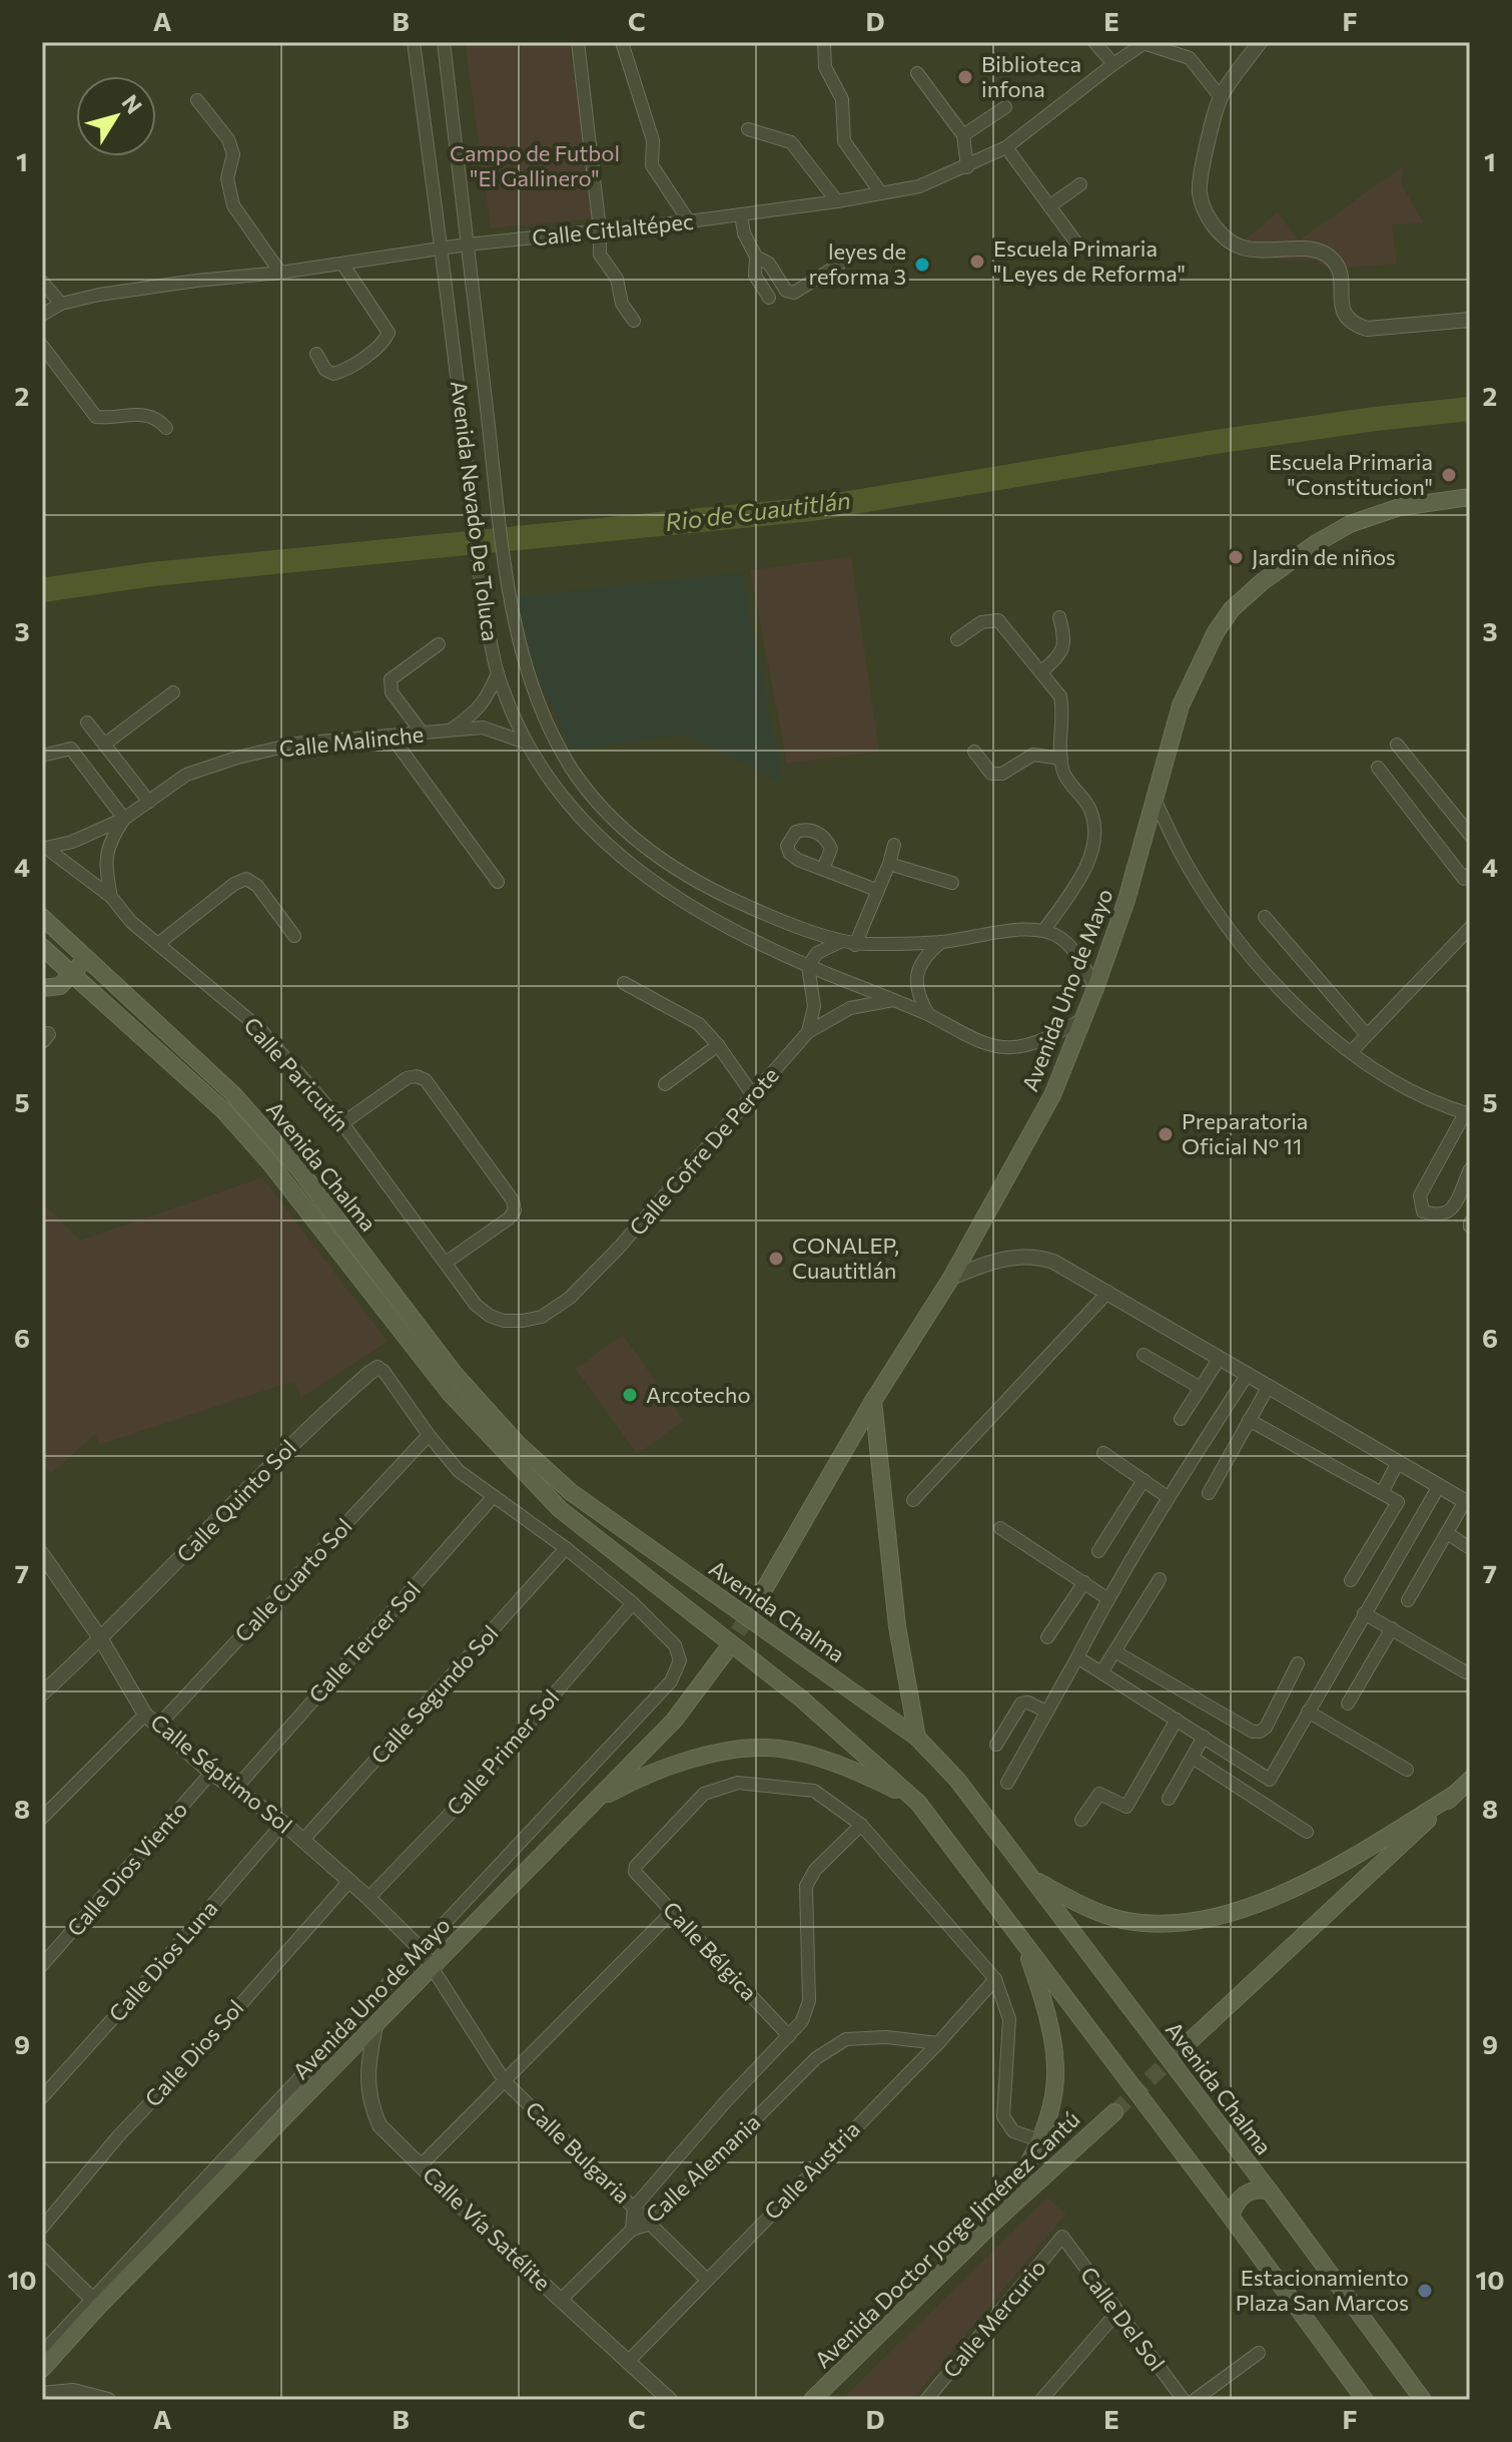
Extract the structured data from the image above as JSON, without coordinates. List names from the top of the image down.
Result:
{
  "streets": {
    "main road": ["Avenida Uno de Mayo", "Avenida Chalma", "Avenida Doctor Jorge Jiménez Cantú"],
    "street": [
      "Calle Citlaltépec",
      "Avenida Nevado De Toluca",
      "Calle Malinche",
      "Calle Paricutín",
      "Calle Cofre De Perote",
      "Calle Quinto Sol",
      "Calle Cuarto Sol",
      "Calle Tercer Sol",
      "Calle Segundo Sol",
      "Calle Primer Sol",
      "Calle Séptimo Sol",
      "Calle Dios Viento",
      "Calle Bélgica",
      "Calle Dios Luna",
      "Calle Dios Sol",
      "Calle Bulgaria",
      "Calle Alemania",
      "Calle Austria",
      "Calle Vía Satélite",
      "Calle Mercurio",
      "Calle Del Sol"
    ]
  },
  "crossings": [
    ["Calle Citlaltépec", "Avenida Nevado De Toluca"],
    ["Avenida Nevado De Toluca", "Calle Malinche"],
    ["Avenida Nevado De Toluca", "Avenida Uno de Mayo"],
    ["Avenida Nevado De Toluca", "Calle Cofre De Perote"],
    ["Calle Malinche", "Calle Paricutín"],
    ["Avenida Uno de Mayo", "Calle Séptimo Sol"],
    ["Avenida Uno de Mayo", "Calle Bulgaria"],
    ["Avenida Uno de Mayo", "Calle Vía Satélite"],
    ["Calle Paricutín", "Calle Cofre De Perote"],
    ["Calle Quinto Sol", "Calle Séptimo Sol"],
    ["Calle Cuarto Sol", "Calle Séptimo Sol"],
    ["Calle Tercer Sol", "Calle Séptimo Sol"],
    ["Calle Segundo Sol", "Calle Séptimo Sol"],
    ["Calle Primer Sol", "Calle Séptimo Sol"],
    ["Calle Séptimo Sol", "Calle Dios Viento"],
    ["Calle Séptimo Sol", "Calle Dios Luna"],
    ["Calle Séptimo Sol", "Calle Dios Sol"],
    ["Calle Séptimo Sol", "Calle Bulgaria"],
    ["Calle Bulgaria", "Calle Alemania"],
    ["Calle Bulgaria", "Calle Austria"],
    ["Calle Alemania", "Calle Austria"],
    ["Calle Alemania", "Calle Vía Satélite"],
    ["Calle Austria", "Calle Vía Satélite"],
    ["Calle Mercurio", "Calle Del Sol"]
  ],
  "water": ["Rio de Cuautitlán"],
  "parks": ["Campo de Futbol \"El Gallinero\""],
  "places": [
    "Biblioteca infona",
    "Escuela Primaria \"Leyes de Reforma\"",
    "leyes de reforma 3",
    "Escuela Primaria \"Constitucion\"",
    "Jardin de niños",
    "Preparatoria Oficial N° 11",
    "CONALEP, Cuautitlán",
    "Arcotecho",
    "Estacionamiento Plaza San Marcos"
  ],
  "north": "top right",
  "grid": {
    "columns": [
      "A",
      "B",
      "C",
      "D",
      "E",
      "F"
    ],
    "rows": [
      "1",
      "2",
      "3",
      "4",
      "5",
      "6",
      "7",
      "8",
      "9",
      "10"
    ]
  }
}
